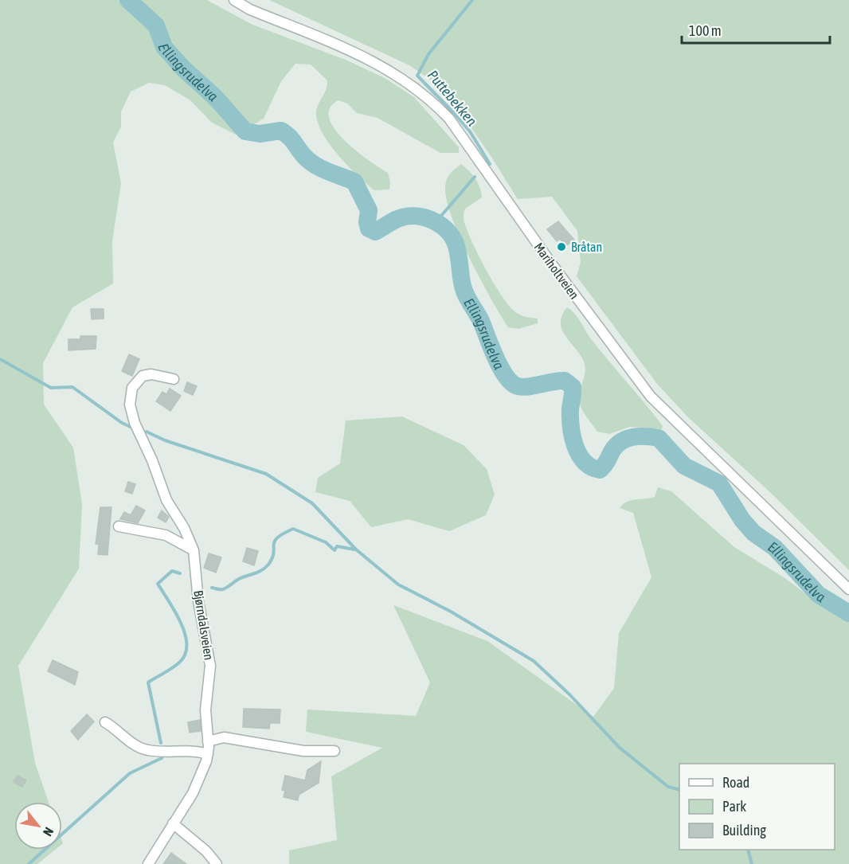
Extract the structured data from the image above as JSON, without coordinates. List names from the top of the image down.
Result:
{
  "streets": {
    "street": ["Mariholtveien", "Bjørndalsveien"]
  },
  "water": ["Ellingsrudelva", "Puttebekken"],
  "places": ["Bråtan"],
  "legend": ["Road", "Park", "Building"],
  "scale_bar": "100 m",
  "north": "bottom right"
}
